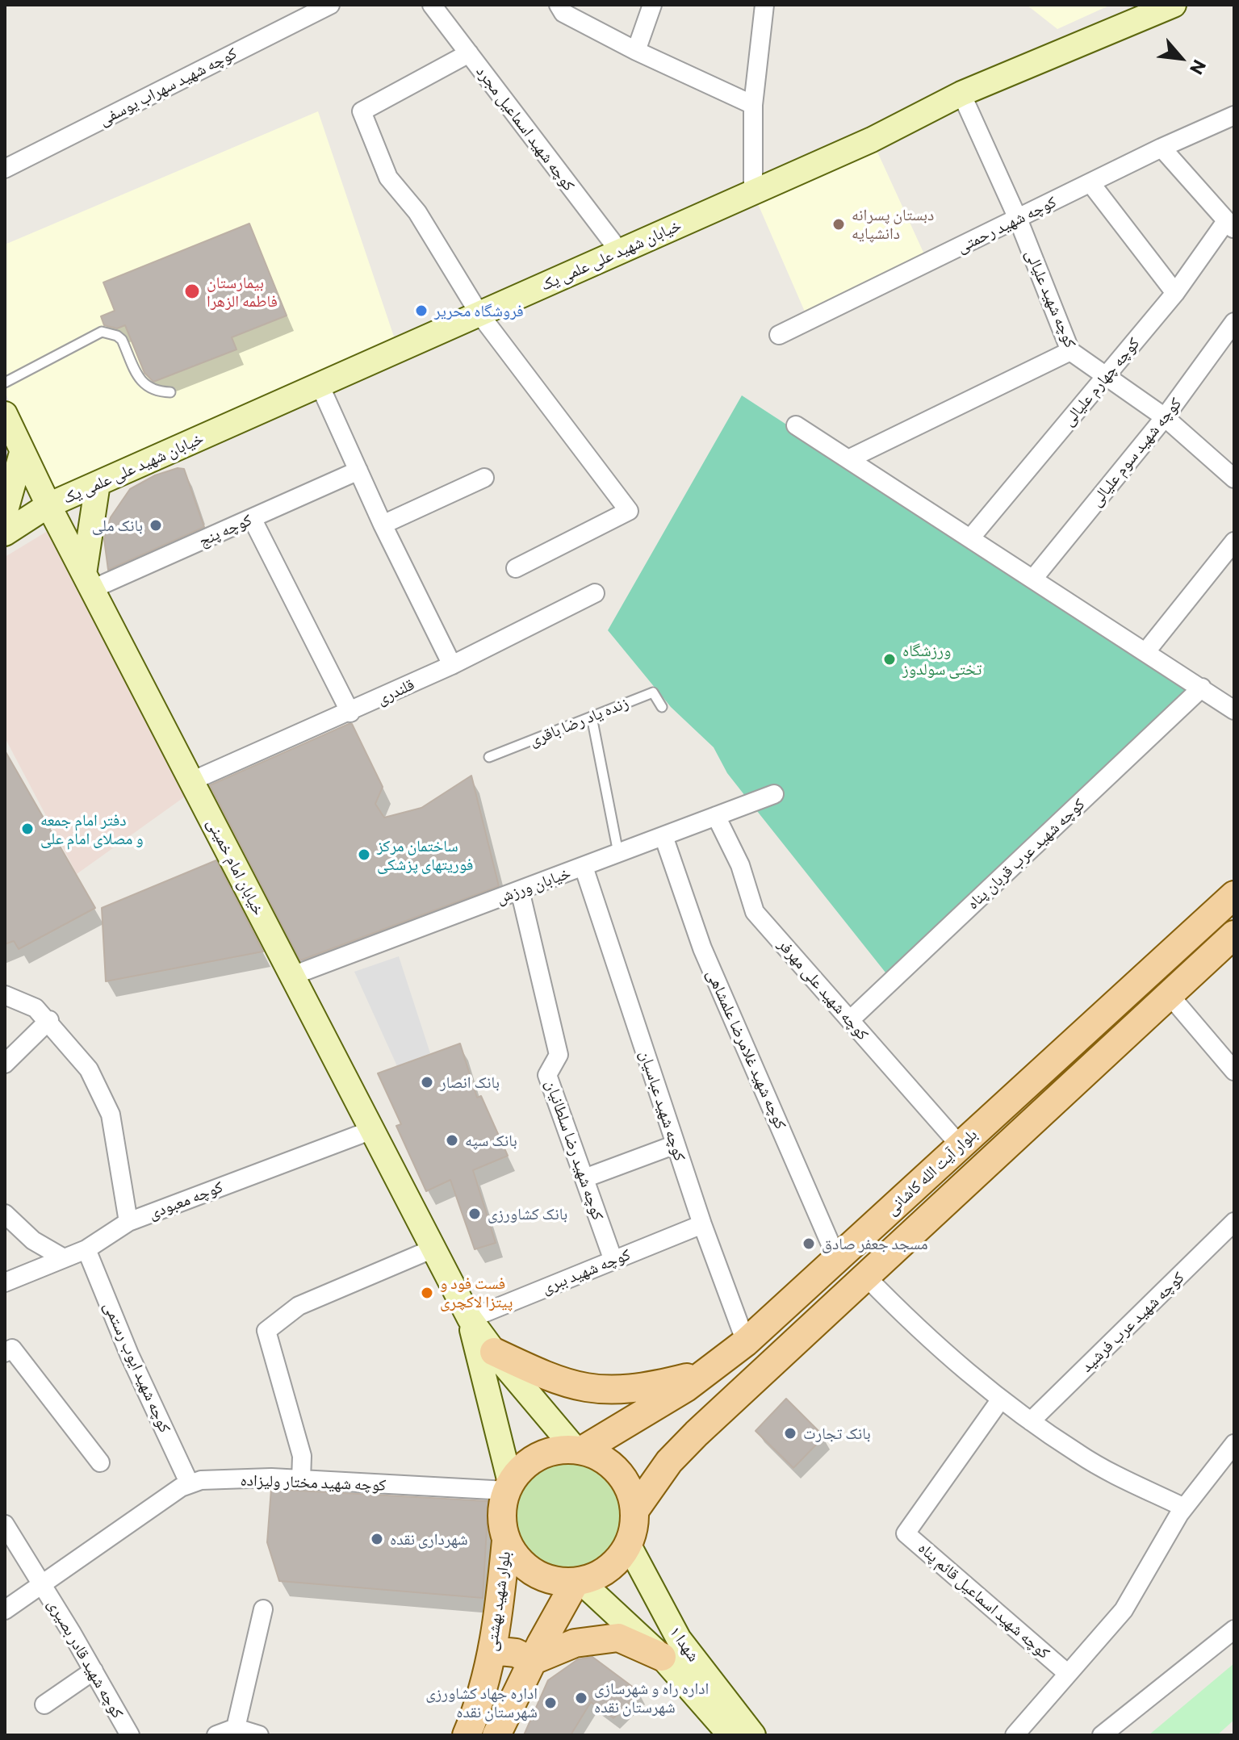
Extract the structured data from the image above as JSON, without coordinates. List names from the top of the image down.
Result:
{
  "streets": {
    "main road": [
      "خیابان شهید علی علمی یک",
      "خیابان امام خمینی",
      "بلوار آیت الله کاشانی",
      "بلوار شهید بهشتی",
      "شهدا ۱"
    ],
    "street": [
      "کوچه شهید سهراب یوسفی",
      "کوچه شهید اسماعیل مجرد",
      "کوچه شهید رحمتی",
      "کوچه شهید علیالی",
      "کوچه چهارم علیالی",
      "کوچه شهید سوم علیالی",
      "کوچه پنج",
      "قلندری",
      "کوچه شهید عرب قربان پناه",
      "خیابان ورزش",
      "کوچه شهید علی مهرفر",
      "کوچه شهید غلامرضا علمشاهی",
      "کوچه شهید عباسیان",
      "کوچه شهید رضا سلطانیان",
      "کوچه معبودی",
      "کوچه شهید ببری",
      "کوچه شهید عرب فرشید",
      "کوچه شهید ایوب رستمی",
      "کوچه شهید مختار ولیزاده",
      "کوچه شهید اسماعیل قائم پناه",
      "کوچه شهید قادر بصیری"
    ],
    "lane": ["زنده یاد رضا باقری"]
  },
  "crossings": [
    ["کوچه شهید اسماعیل مجرد", "خیابان شهید علی علمی یک"],
    ["کوچه شهید رحمتی", "کوچه شهید علیالی"],
    ["خیابان شهید علی علمی یک", "کوچه شهید علیالی"],
    ["خیابان شهید علی علمی یک", "خیابان امام خمینی"],
    ["کوچه شهید علیالی", "کوچه چهارم علیالی"],
    ["کوچه شهید علیالی", "کوچه شهید سوم علیالی"],
    ["کوچه پنج", "خیابان امام خمینی"],
    ["قلندری", "خیابان امام خمینی"],
    ["کوچه شهید عرب قربان پناه", "کوچه شهید علی مهرفر"],
    ["خیابان امام خمینی", "خیابان ورزش"],
    ["خیابان امام خمینی", "کوچه معبودی"],
    ["خیابان امام خمینی", "کوچه شهید ببری"],
    ["خیابان ورزش", "کوچه شهید علی مهرفر"],
    ["خیابان ورزش", "کوچه شهید غلامرضا علمشاهی"],
    ["خیابان ورزش", "کوچه شهید عباسیان"],
    ["خیابان ورزش", "کوچه شهید رضا سلطانیان"],
    ["کوچه شهید علی مهرفر", "بلوار آیت الله کاشانی"],
    ["کوچه شهید غلامرضا علمشاهی", "بلوار آیت الله کاشانی"],
    ["کوچه شهید عباسیان", "بلوار آیت الله کاشانی"],
    ["کوچه شهید عباسیان", "کوچه شهید ببری"],
    ["کوچه شهید رضا سلطانیان", "کوچه شهید ببری"],
    ["بلوار آیت الله کاشانی", "کوچه شهید مختار ولیزاده"],
    ["بلوار آیت الله کاشانی", "بلوار شهید بهشتی"],
    ["بلوار آیت الله کاشانی", "شهدا ۱"],
    ["کوچه معبودی", "کوچه شهید ایوب رستمی"],
    ["کوچه شهید ایوب رستمی", "کوچه شهید مختار ولیزاده"],
    ["کوچه شهید مختار ولیزاده", "بلوار شهید بهشتی"],
    ["کوچه شهید مختار ولیزاده", "شهدا ۱"],
    ["کوچه شهید مختار ولیزاده", "کوچه شهید قادر بصیری"],
    ["بلوار شهید بهشتی", "شهدا ۱"]
  ],
  "places": [
    "دبستان پسرانه دانشپایه",
    "بیمارستان فاطمه الزهرا",
    "فروشگاه محریر",
    "بانک ملی",
    "ورزشگاه تختی سولدوز",
    "دفتر امام جمعه و مصلای امام علی",
    "ساختمان مرکز فوریتهای پزشکی",
    "بانک انصار",
    "بانک سپه",
    "بانک کشاورزی",
    "مسجد جعفر صادق",
    "فست فود و پیتزا لاکچری",
    "بانک تجارت",
    "شهرداری نقده",
    "اداره راه و شهرسازی شهرستان نقده",
    "اداره جهاد کشاورزی شهرستان نقده"
  ],
  "north": "bottom right"
}
